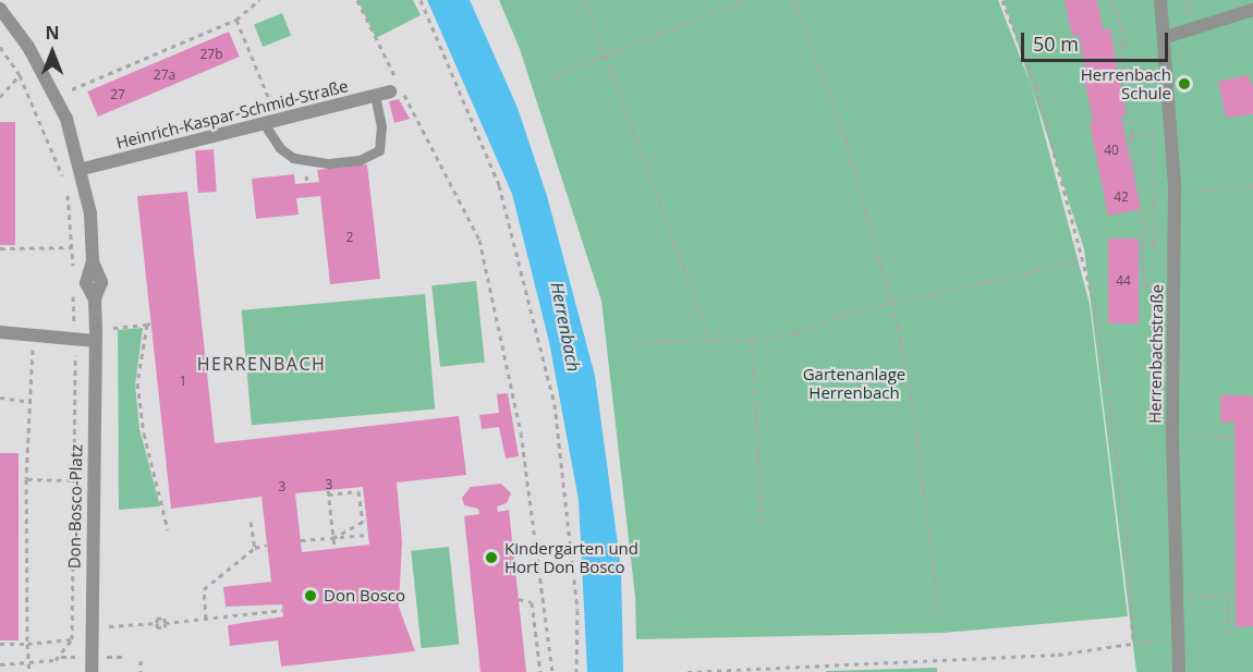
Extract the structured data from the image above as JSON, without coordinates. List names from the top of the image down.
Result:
{
  "streets": {
    "street": ["Heinrich-Kaspar-Schmid-Straße", "Herrenbachstraße", "Don-Bosco-Platz"]
  },
  "crossings": [
    ["Heinrich-Kaspar-Schmid-Straße", "Don-Bosco-Platz"]
  ],
  "districts": ["HERRENBACH"],
  "water": ["Herrenbach"],
  "parks": ["Gartenanlage Herrenbach"],
  "places": ["Herrenbach Schule", "Kindergarten und Hort Don Bosco", "Don Bosco"],
  "house_numbers": [
    "27b",
    "27a",
    "27",
    "40",
    "42",
    "2",
    "44",
    "1",
    "3",
    "3"
  ],
  "scale_bar": "50 m",
  "north": "top"
}
